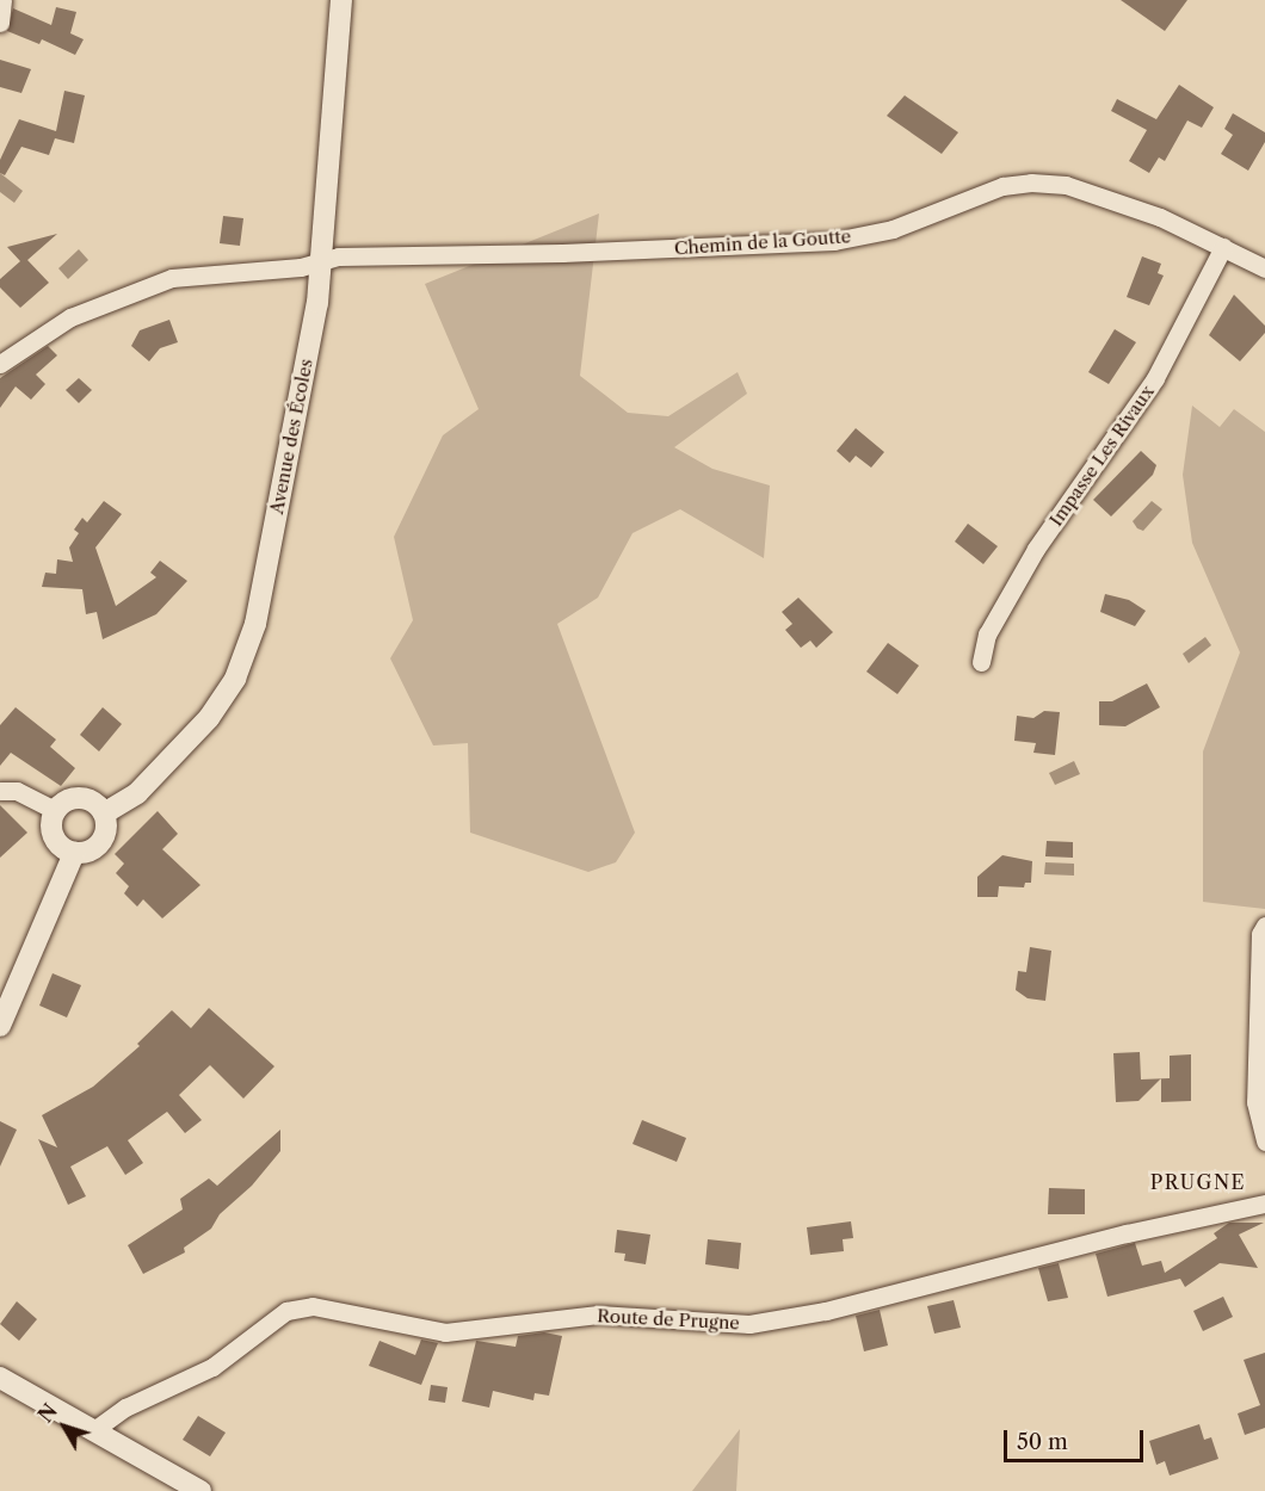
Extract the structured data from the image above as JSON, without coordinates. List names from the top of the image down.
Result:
{
  "streets": {
    "street": [
      "Chemin de la Goutte",
      "Avenue des Écoles",
      "Impasse Les Rivaux",
      "Route de Prugne"
    ]
  },
  "crossings": [
    ["Chemin de la Goutte", "Avenue des Écoles"],
    ["Chemin de la Goutte", "Impasse Les Rivaux"]
  ],
  "districts": ["PRUGNE"],
  "scale_bar": "50 m",
  "north": "top left"
}
